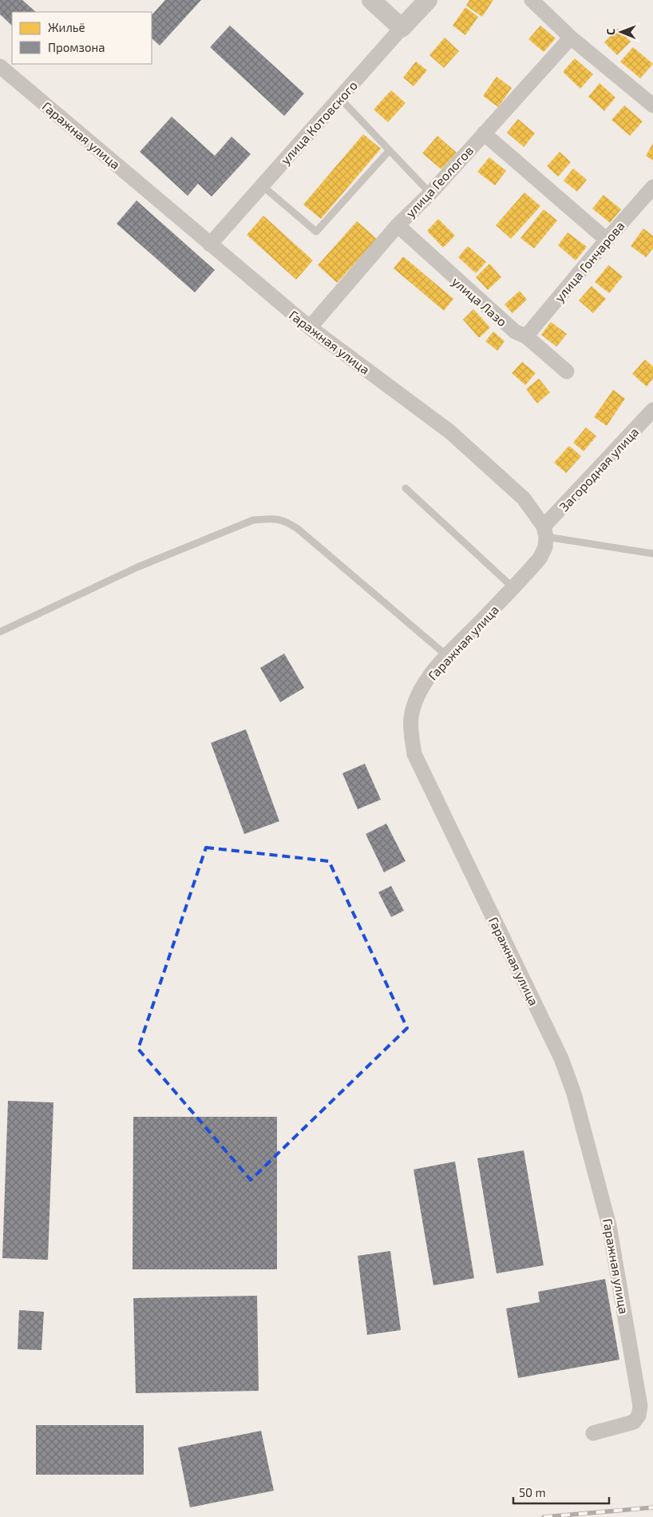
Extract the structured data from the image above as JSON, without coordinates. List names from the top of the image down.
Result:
{
  "streets": {
    "street": [
      "улица Котовского",
      "Гаражная улица",
      "улица Геологов",
      "улица Гончарова",
      "улица Лазо",
      "Загородная улица"
    ]
  },
  "crossings": [
    ["улица Котовского", "Гаражная улица"],
    ["Гаражная улица", "улица Геологов"],
    ["Гаражная улица", "Загородная улица"],
    ["улица Геологов", "улица Лазо"],
    ["улица Гончарова", "улица Лазо"]
  ],
  "legend": ["Жильё", "Промзона"],
  "scale_bar": "50 m",
  "north": "left"
}
